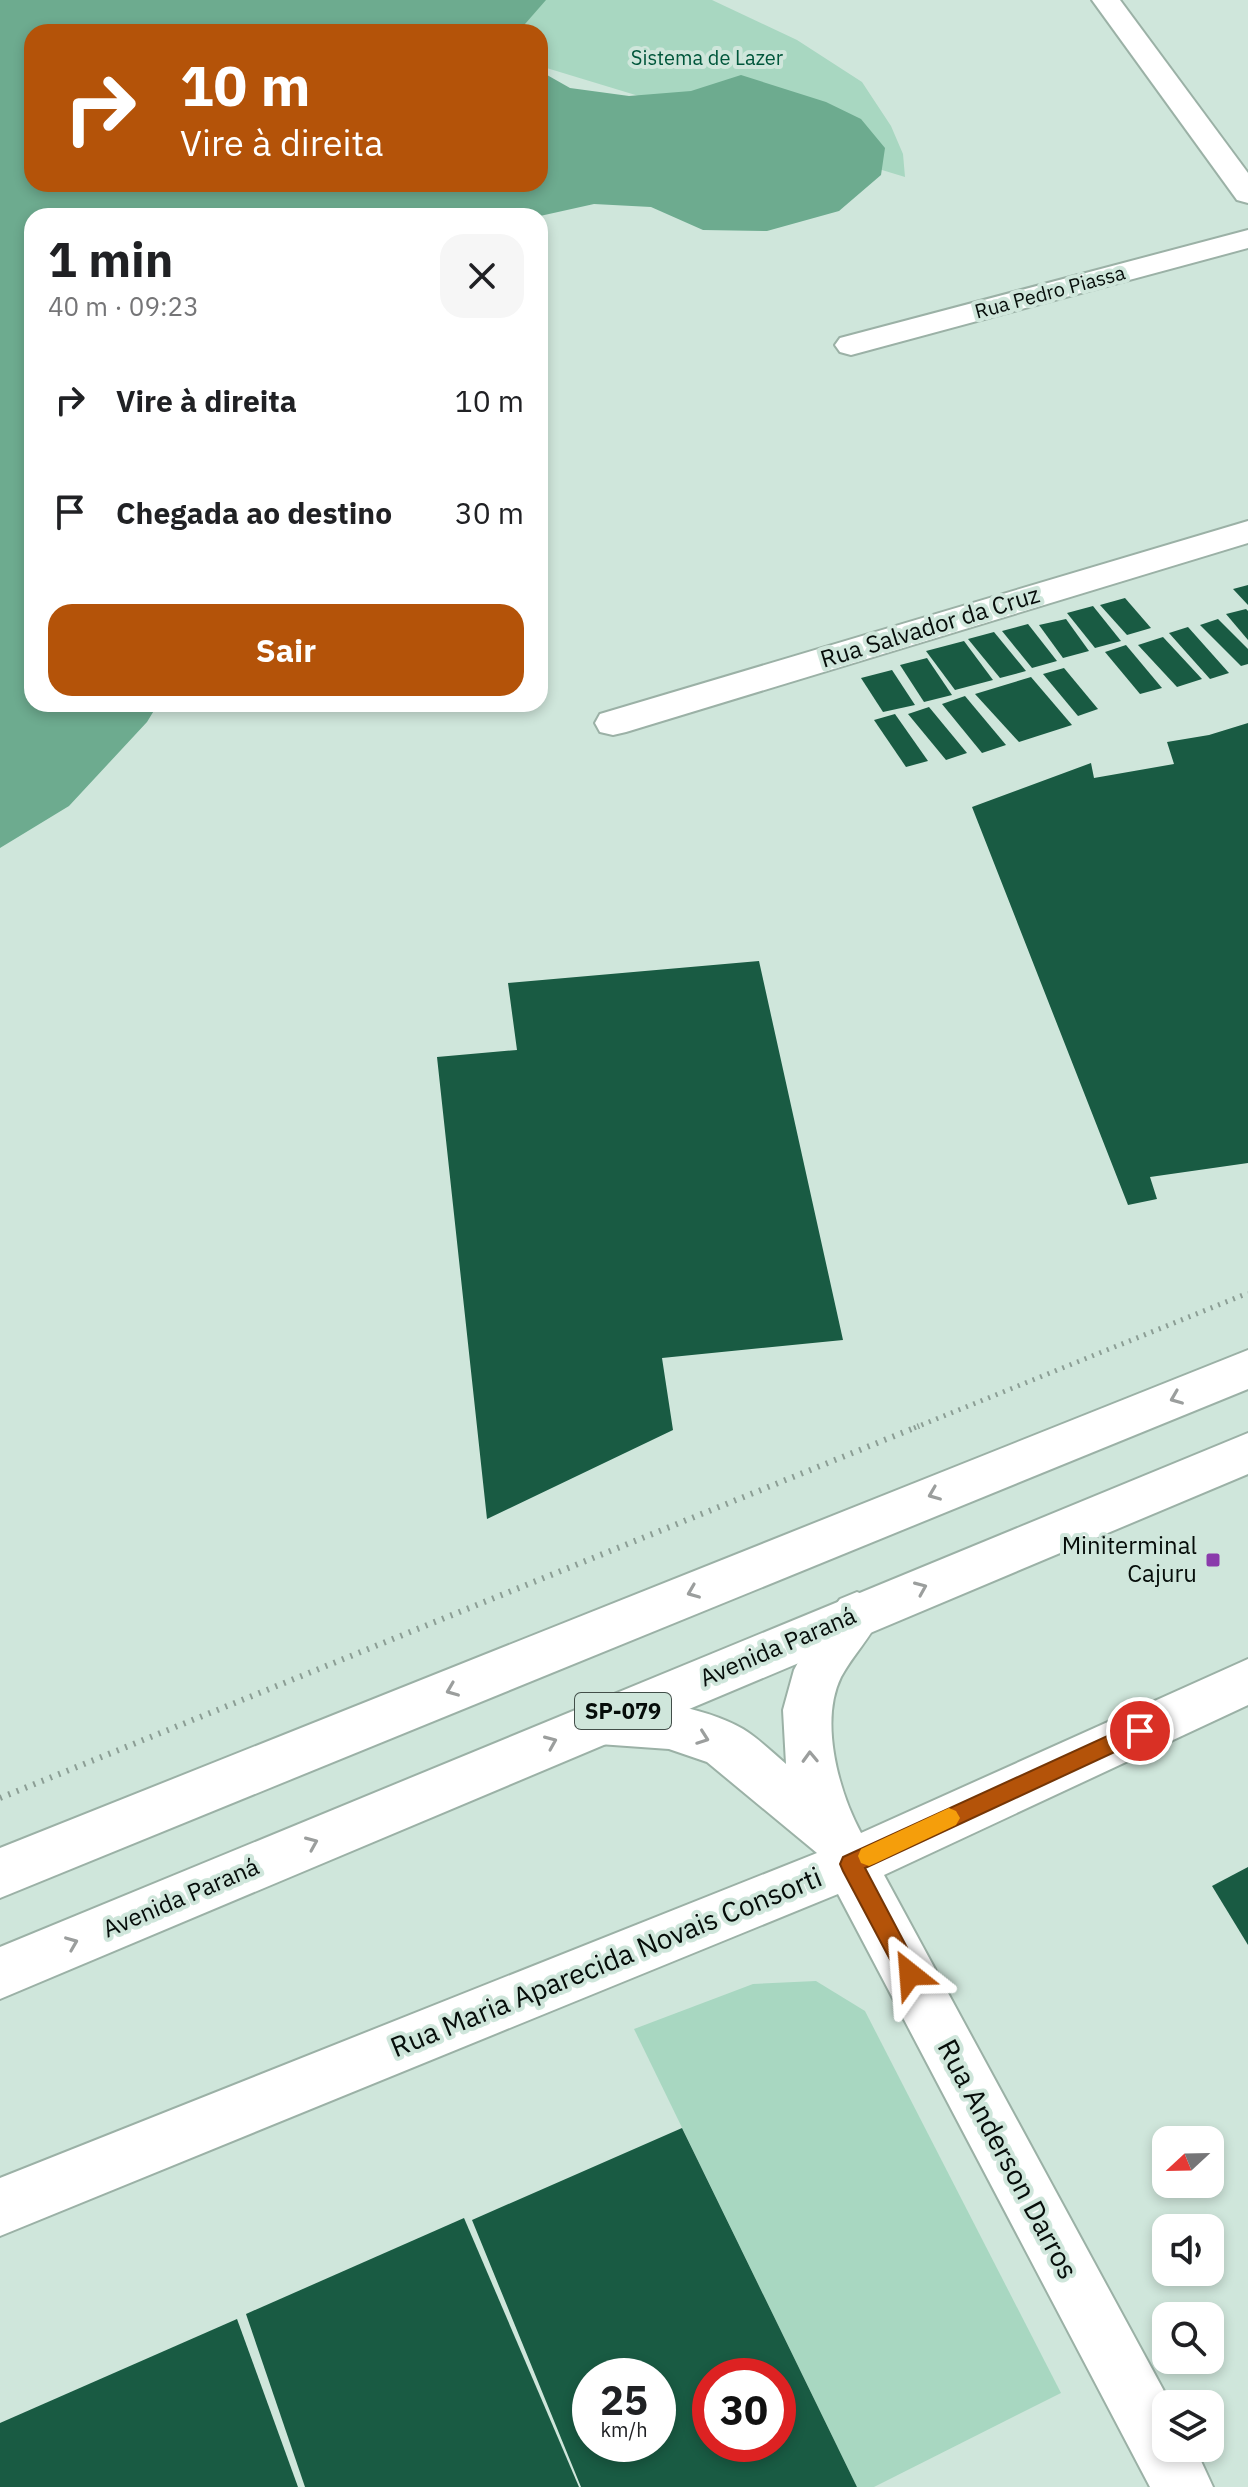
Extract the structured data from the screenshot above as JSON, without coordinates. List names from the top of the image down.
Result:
{
  "streets": {
    "street": [
      "Rua Pedro Piassa",
      "Rua Salvador da Cruz",
      "Avenida Paraná",
      "SP-079",
      "Rua Maria Aparecida Novais Consorti",
      "Rua Anderson Darros"
    ]
  },
  "crossings": [
    ["Avenida Paraná", "Rua Anderson Darros"],
    ["Rua Maria Aparecida Novais Consorti", "Rua Anderson Darros"]
  ],
  "parks": ["Sistema de Lazer"],
  "places": {
    "transit": ["Miniterminal Cajuru"]
  },
  "north": "left",
  "page": {
    "turn": ["10 m", "Vire à direita"],
    "heading": ["1 min", "40 m · 09:23"],
    "list": [
      {
        "name": "Vire à direita",
        "value": "10 m"
      },
      {
        "name": "Chegada ao destino",
        "value": "30 m"
      }
    ],
    "buttons": "Sair",
    "speed": "25 km/h",
    "limit": "30"
  }
}
